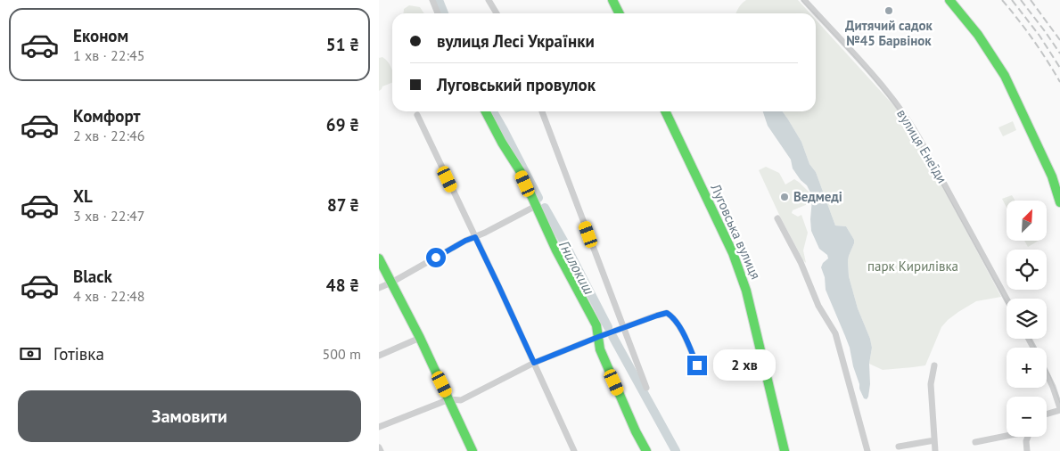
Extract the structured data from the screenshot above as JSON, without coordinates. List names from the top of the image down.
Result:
{
  "streets": {
    "street": ["вулиця Енеїди", "Луговська вулиця"]
  },
  "water": ["Гнилокиш"],
  "parks": ["парк Кирилівка"],
  "places": ["Дитячий садок №45 Барвінок", "Ведмеді"],
  "north": "top right",
  "page": {
    "list": [
      {
        "name": "Економ",
        "note": "1 хв · 22:45",
        "value": "51 ₴"
      },
      {
        "name": "Комфорт",
        "note": "2 хв · 22:46",
        "value": "69 ₴"
      },
      {
        "name": "XL",
        "note": "3 хв · 22:47",
        "value": "87 ₴"
      },
      {
        "name": "Black",
        "note": "4 хв · 22:48",
        "value": "48 ₴"
      }
    ],
    "banner": ["вулиця Лесі Українки", "Луговський провулок"],
    "map_buttons": ["+", "−"],
    "pay": ["Готівка", "500 m"],
    "bubble": "2 хв",
    "buttons": "Замовити"
  }
}
